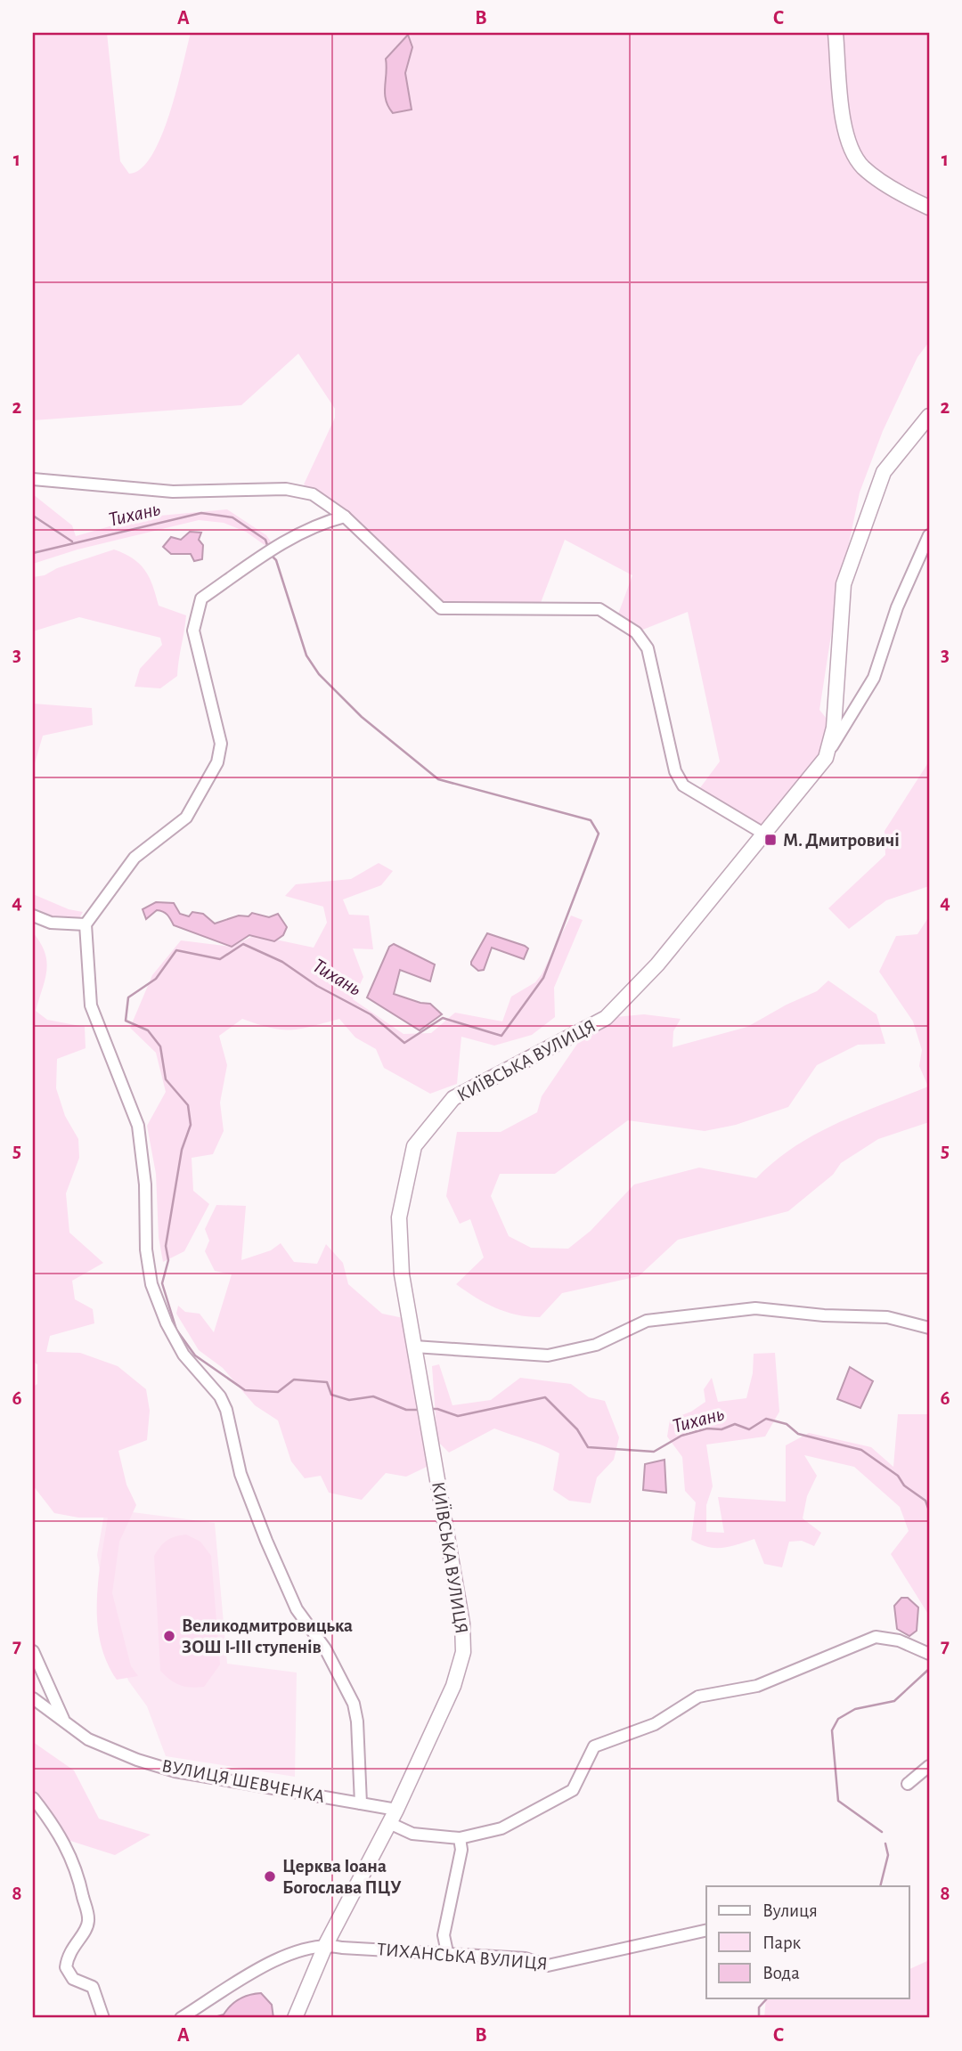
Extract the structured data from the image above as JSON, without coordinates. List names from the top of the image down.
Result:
{
  "streets": {
    "main road": ["КИЇВСЬКА ВУЛИЦЯ"],
    "street": ["ВУЛИЦЯ ШЕВЧЕНКА", "ТИХАНСЬКА ВУЛИЦЯ"]
  },
  "crossings": [
    ["КИЇВСЬКА ВУЛИЦЯ", "ВУЛИЦЯ ШЕВЧЕНКА"],
    ["КИЇВСЬКА ВУЛИЦЯ", "ТИХАНСЬКА ВУЛИЦЯ"]
  ],
  "water": ["Тихань"],
  "places": {
    "transit": ["М. Дмитровичі"],
    "other": ["Великодмитровицька ЗОШ І-ІІІ ступенів", "Церква Іоана Богослава ПЦУ"]
  },
  "legend": ["Вулиця", "Парк", "Вода"],
  "grid": {
    "columns": ["A", "B", "C"],
    "rows": [
      "1",
      "2",
      "3",
      "4",
      "5",
      "6",
      "7",
      "8"
    ]
  }
}
